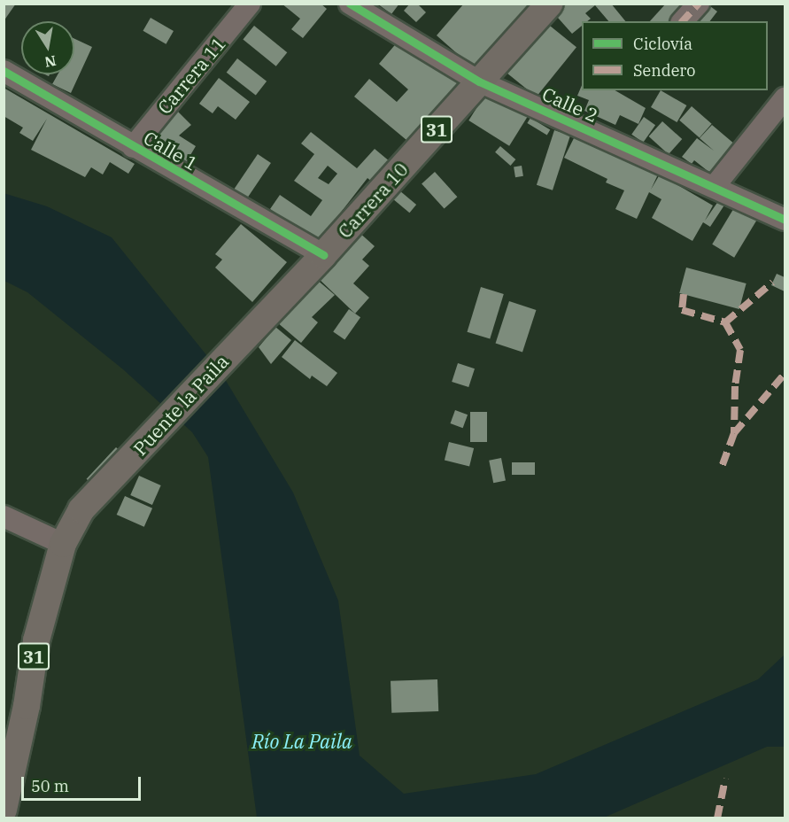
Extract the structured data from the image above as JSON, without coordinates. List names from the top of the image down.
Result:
{
  "streets": {
    "main road": ["31", "Carrera 10", "Puente la Paila"],
    "street": ["Carrera 11", "Calle 2", "Calle 1"]
  },
  "crossings": [
    ["Carrera 11", "Calle 1"],
    ["Calle 2", "Carrera 10"],
    ["31", "Puente la Paila"],
    ["Calle 1", "Carrera 10"],
    ["Calle 1", "Puente la Paila"],
    ["Carrera 10", "Puente la Paila"]
  ],
  "water": ["Río La Paila"],
  "legend": ["Ciclovía", "Sendero"],
  "scale_bar": "50 m",
  "north": "bottom"
}
